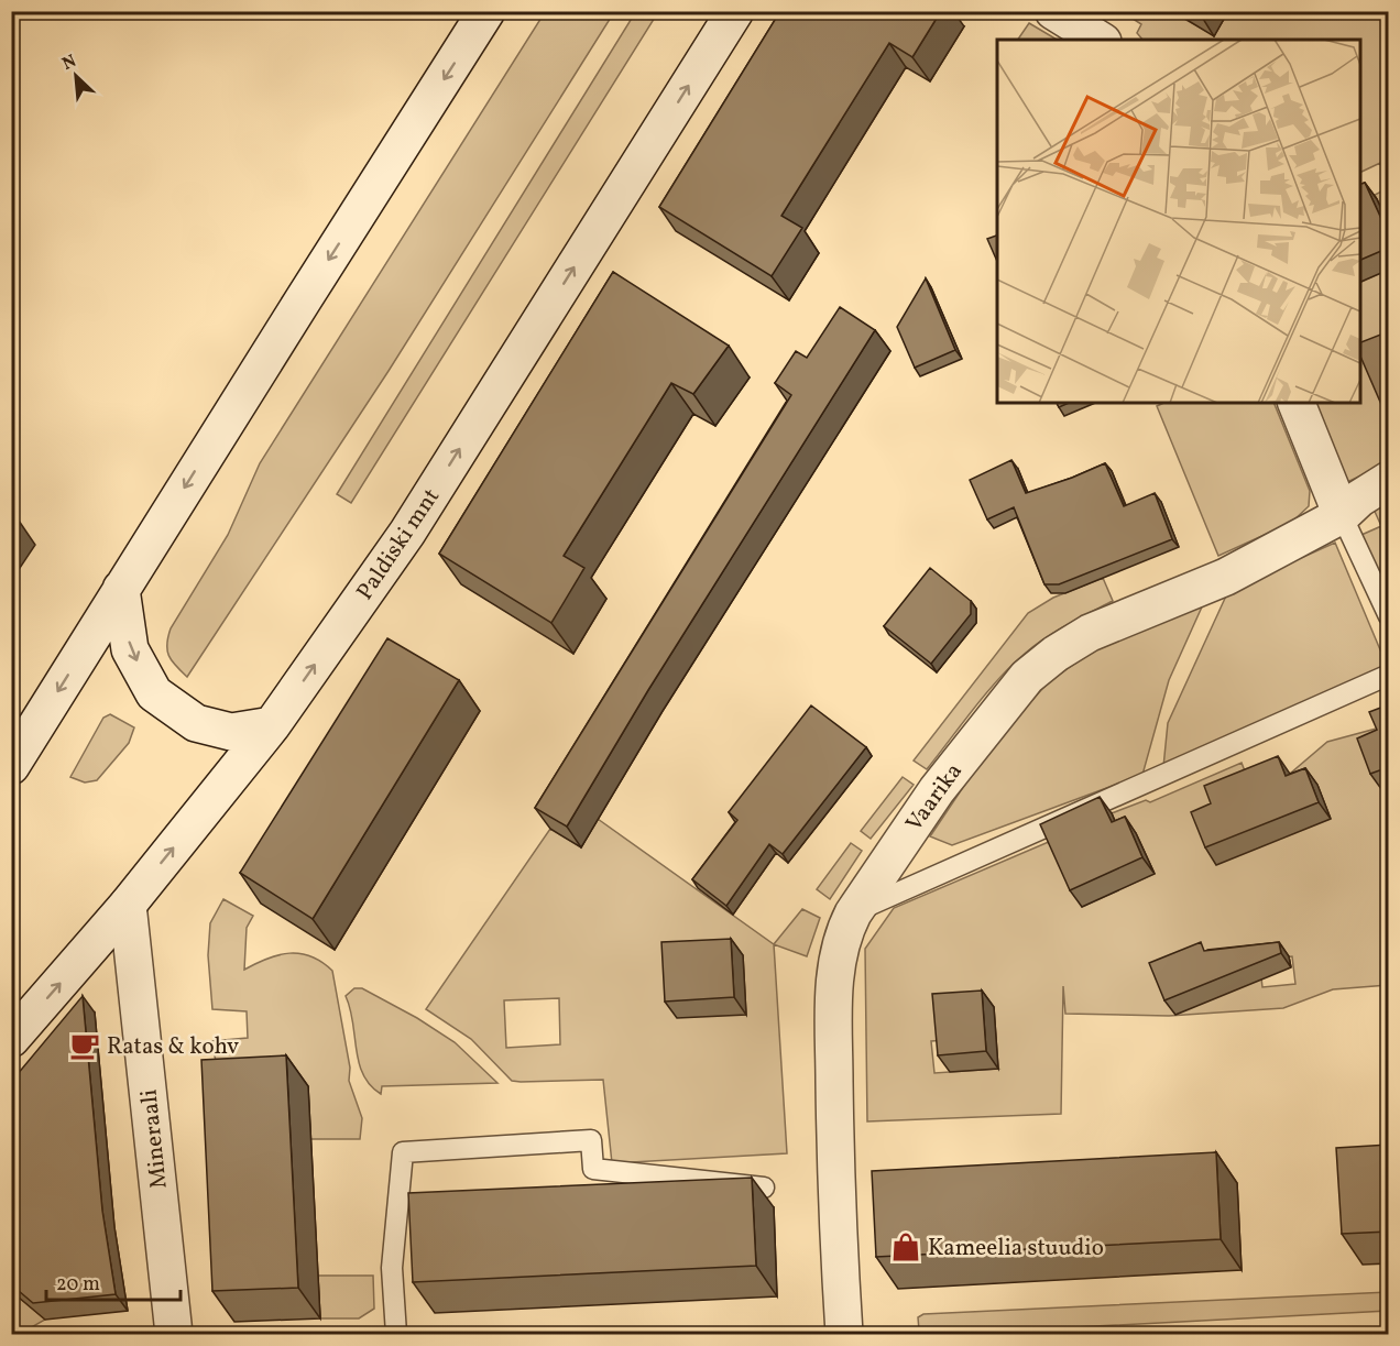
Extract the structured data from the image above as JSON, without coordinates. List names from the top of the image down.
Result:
{
  "streets": {
    "main road": ["Paldiski mnt", "Vaarika", "Mineraali"]
  },
  "crossings": [
    ["Paldiski mnt", "Mineraali"]
  ],
  "places": {
    "cafe": ["Ratas & kohv"],
    "shop": ["Kameelia stuudio"]
  },
  "scale_bar": "20 m",
  "north": "top left"
}
